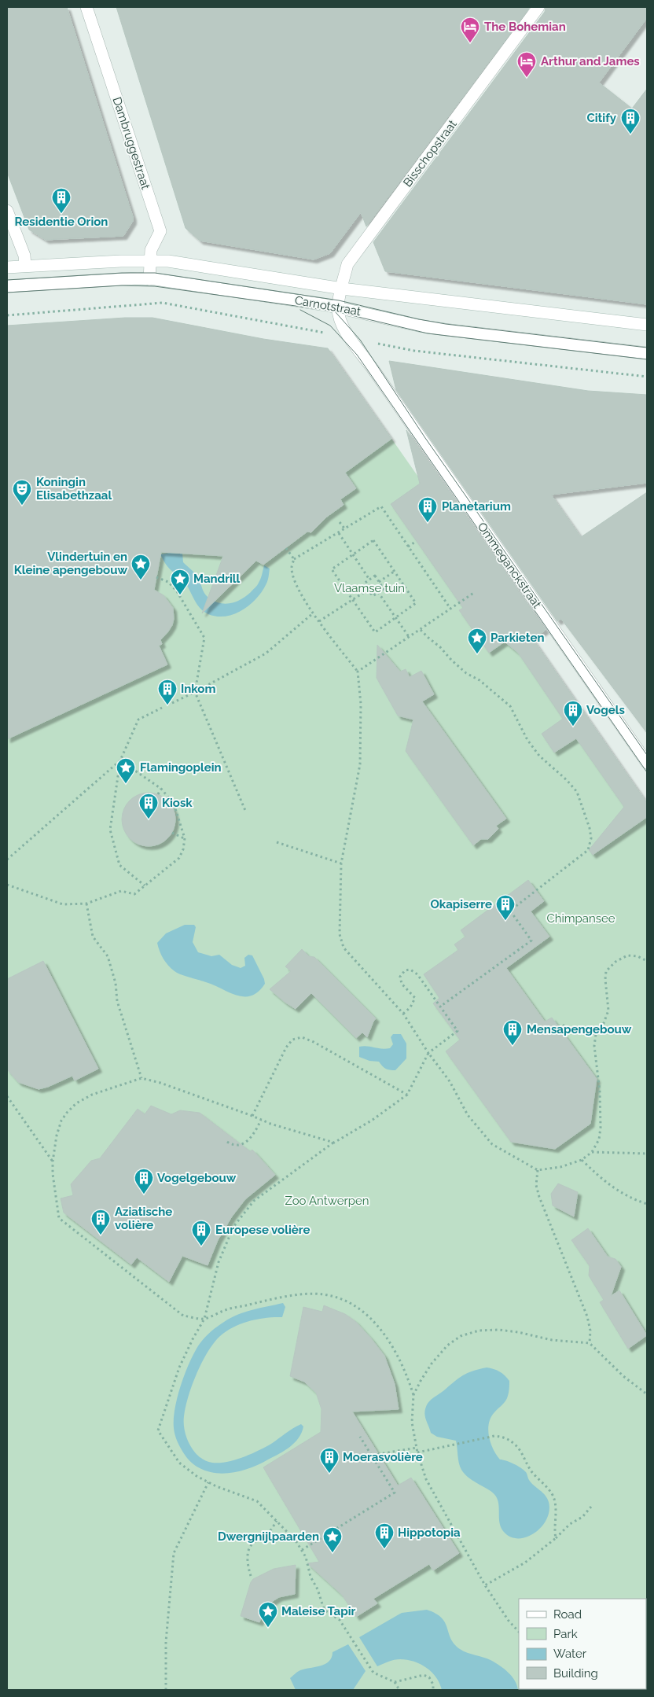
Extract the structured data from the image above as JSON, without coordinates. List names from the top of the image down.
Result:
{
  "streets": {
    "main road": [
      "Dambruggestraat",
      "Bisschopstraat",
      "Carnotstraat",
      "Ommeganckstraat"
    ]
  },
  "crossings": [
    ["Dambruggestraat", "Carnotstraat"],
    ["Bisschopstraat", "Carnotstraat"],
    ["Bisschopstraat", "Ommeganckstraat"],
    ["Carnotstraat", "Ommeganckstraat"]
  ],
  "parks": ["Vlaamse tuin", "Chimpansee", "Zoo Antwerpen"],
  "places": {
    "hotel": ["The Bohemian", "Arthur and James"],
    "building": [
      "Citify",
      "Residentie Orion",
      "Planetarium",
      "Inkom",
      "Vogels",
      "Kiosk",
      "Okapiserre",
      "Mensapengebouw",
      "Vogelgebouw",
      "Aziatische volière",
      "Europese volière",
      "Moerasvolière",
      "Hippotopia"
    ],
    "theatre": ["Koningin Elisabethzaal"],
    "place": [
      "Vlindertuin en Kleine apengebouw",
      "Mandrill",
      "Parkieten",
      "Flamingoplein",
      "Dwergnijlpaarden",
      "Maleise Tapir"
    ]
  },
  "legend": [
    "Road",
    "Park",
    "Water",
    "Building"
  ]
}
